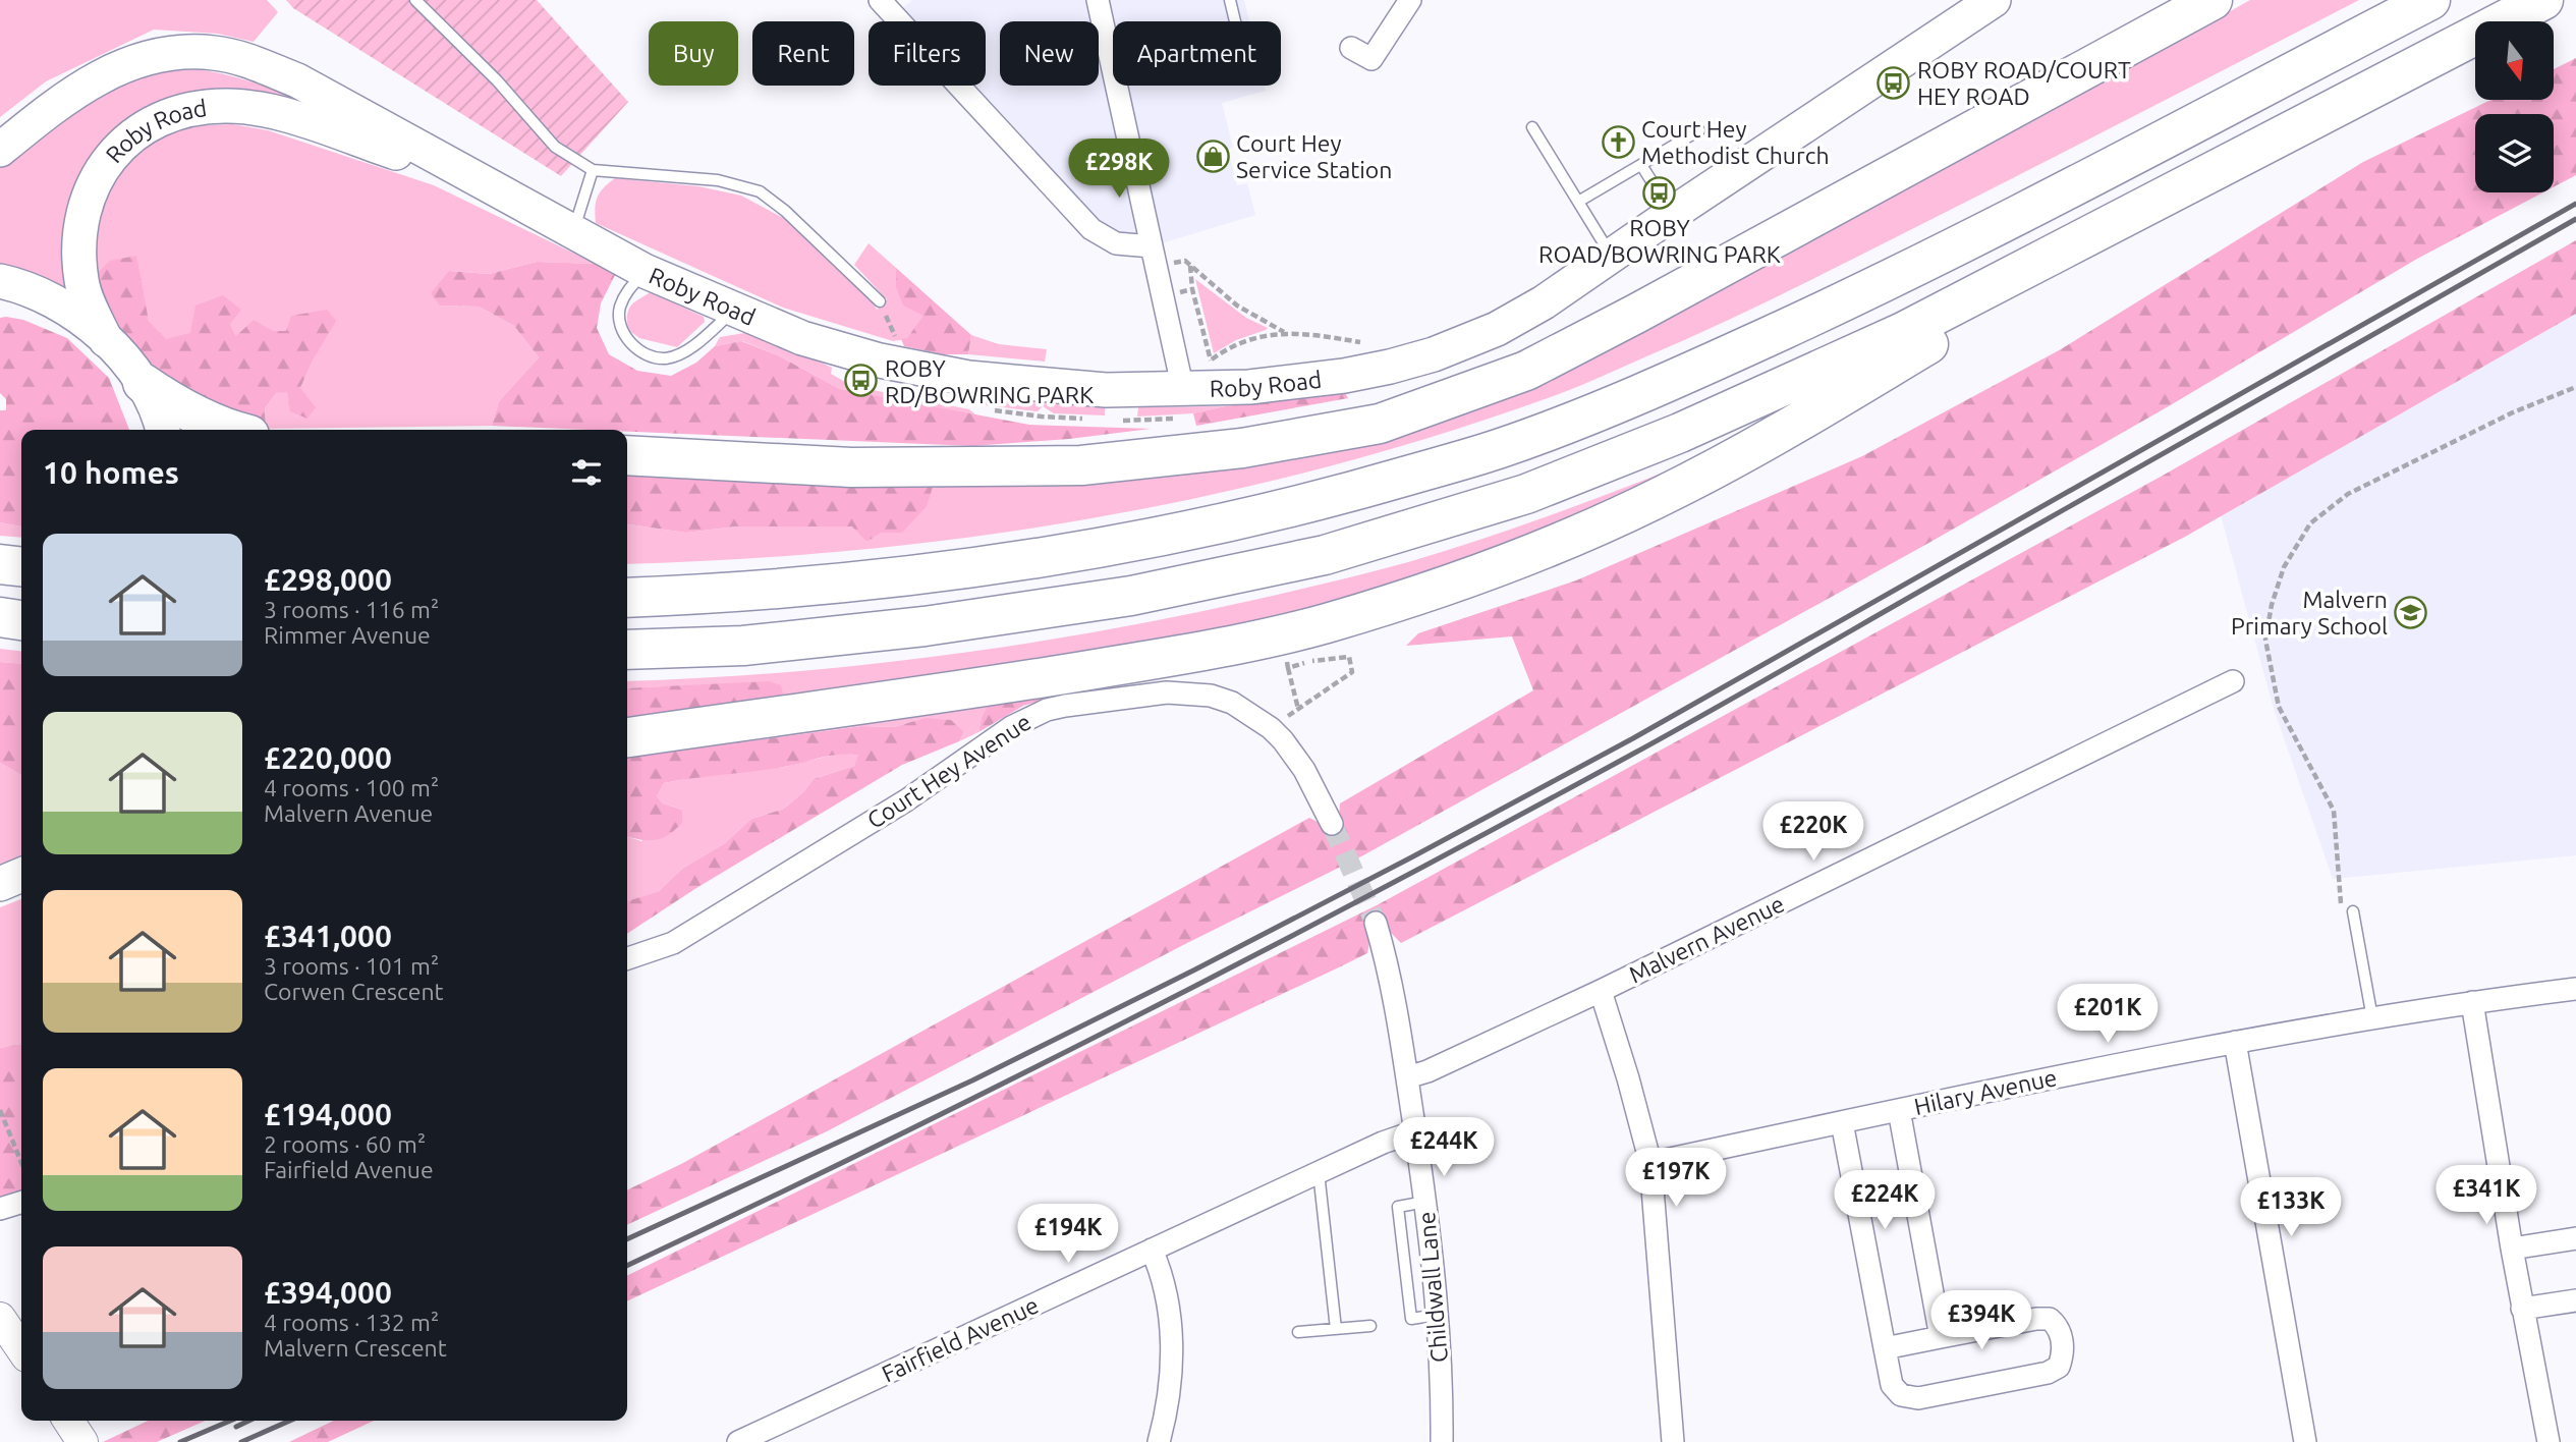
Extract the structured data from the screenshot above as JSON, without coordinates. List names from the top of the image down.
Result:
{
  "streets": {
    "main road": ["Roby Road"],
    "street": [
      "Court Hey Avenue",
      "Malvern Avenue",
      "Hilary Avenue",
      "Childwall Lane",
      "Fairfield Avenue"
    ]
  },
  "crossings": [
    ["Malvern Avenue", "Childwall Lane"],
    ["Childwall Lane", "Fairfield Avenue"]
  ],
  "places": {
    "bus stop": ["ROBY ROAD/COURT HEY ROAD", "ROBY ROAD/BOWRING PARK", "ROBY RD/BOWRING PARK"],
    "church": ["Court Hey Methodist Church"],
    "shop": ["Court Hey Service Station"],
    "school or university": ["Malvern Primary School"]
  },
  "north": "bottom",
  "page": {
    "chip": [
      "Buy",
      "Rent",
      "Filters",
      "New",
      "Apartment"
    ],
    "price": [
      "£298K",
      "£220K",
      "£201K",
      "£244K",
      "£197K",
      "£341K",
      "£224K",
      "£133K",
      "£194K",
      "£394K"
    ],
    "heading": "10 homes",
    "list": [
      {
        "name": "£298,000",
        "note": "3 rooms · 116 m² · Rimmer Avenue"
      },
      {
        "name": "£220,000",
        "note": "4 rooms · 100 m² · Malvern Avenue"
      },
      {
        "name": "£341,000",
        "note": "3 rooms · 101 m² · Corwen Crescent"
      },
      {
        "name": "£194,000",
        "note": "2 rooms · 60 m² · Fairfield Avenue"
      },
      {
        "name": "£394,000",
        "note": "4 rooms · 132 m² · Malvern Crescent"
      }
    ]
  }
}
